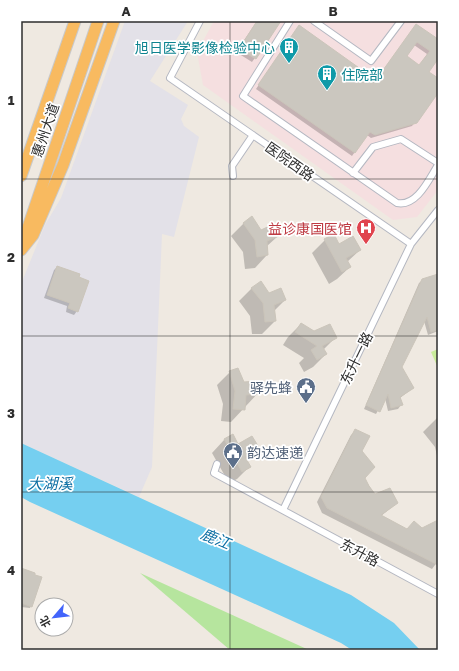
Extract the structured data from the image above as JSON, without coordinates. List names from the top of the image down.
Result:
{
  "streets": {
    "highway": ["惠州大道"],
    "street": ["医院西路", "东升一路", "东升路"]
  },
  "crossings": [
    ["医院西路", "东升一路"],
    ["东升一路", "东升路"]
  ],
  "water": ["大湖溪", "鹿江"],
  "places": {
    "building": ["旭日医学影像检验中心", "住院部"],
    "hospital": ["益诊康国医馆"],
    "public building": ["驿先蜂", "韵达速递"]
  },
  "north": "bottom left",
  "grid": {
    "columns": ["A", "B"],
    "rows": [
      "1",
      "2",
      "3",
      "4"
    ]
  }
}
